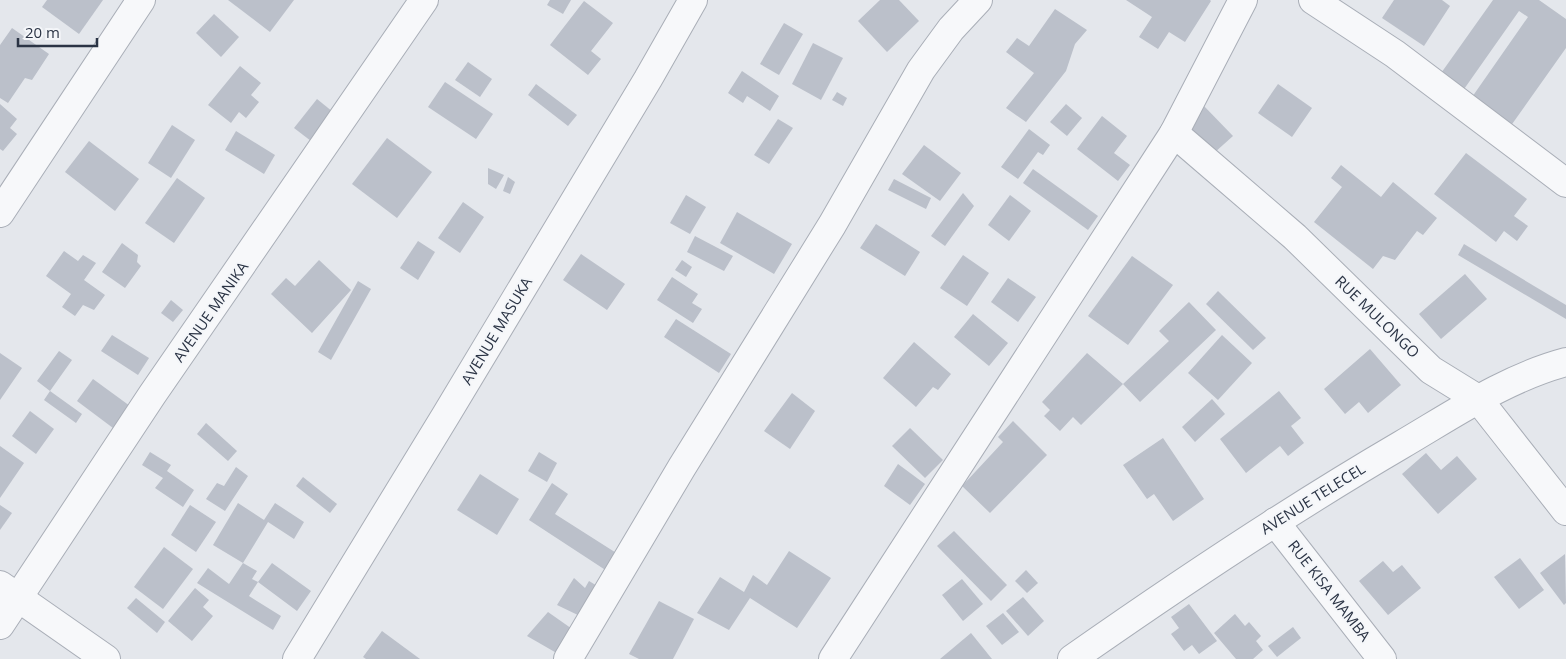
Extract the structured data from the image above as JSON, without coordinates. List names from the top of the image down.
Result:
{
  "streets": {
    "street": [
      "AVENUE MANIKA",
      "RUE MULONGO",
      "AVENUE MASUKA",
      "AVENUE TELECEL",
      "RUE KISA MAMBA"
    ]
  },
  "crossings": [
    ["RUE MULONGO", "AVENUE TELECEL"],
    ["AVENUE TELECEL", "RUE KISA MAMBA"]
  ],
  "scale_bar": "20 m"
}
